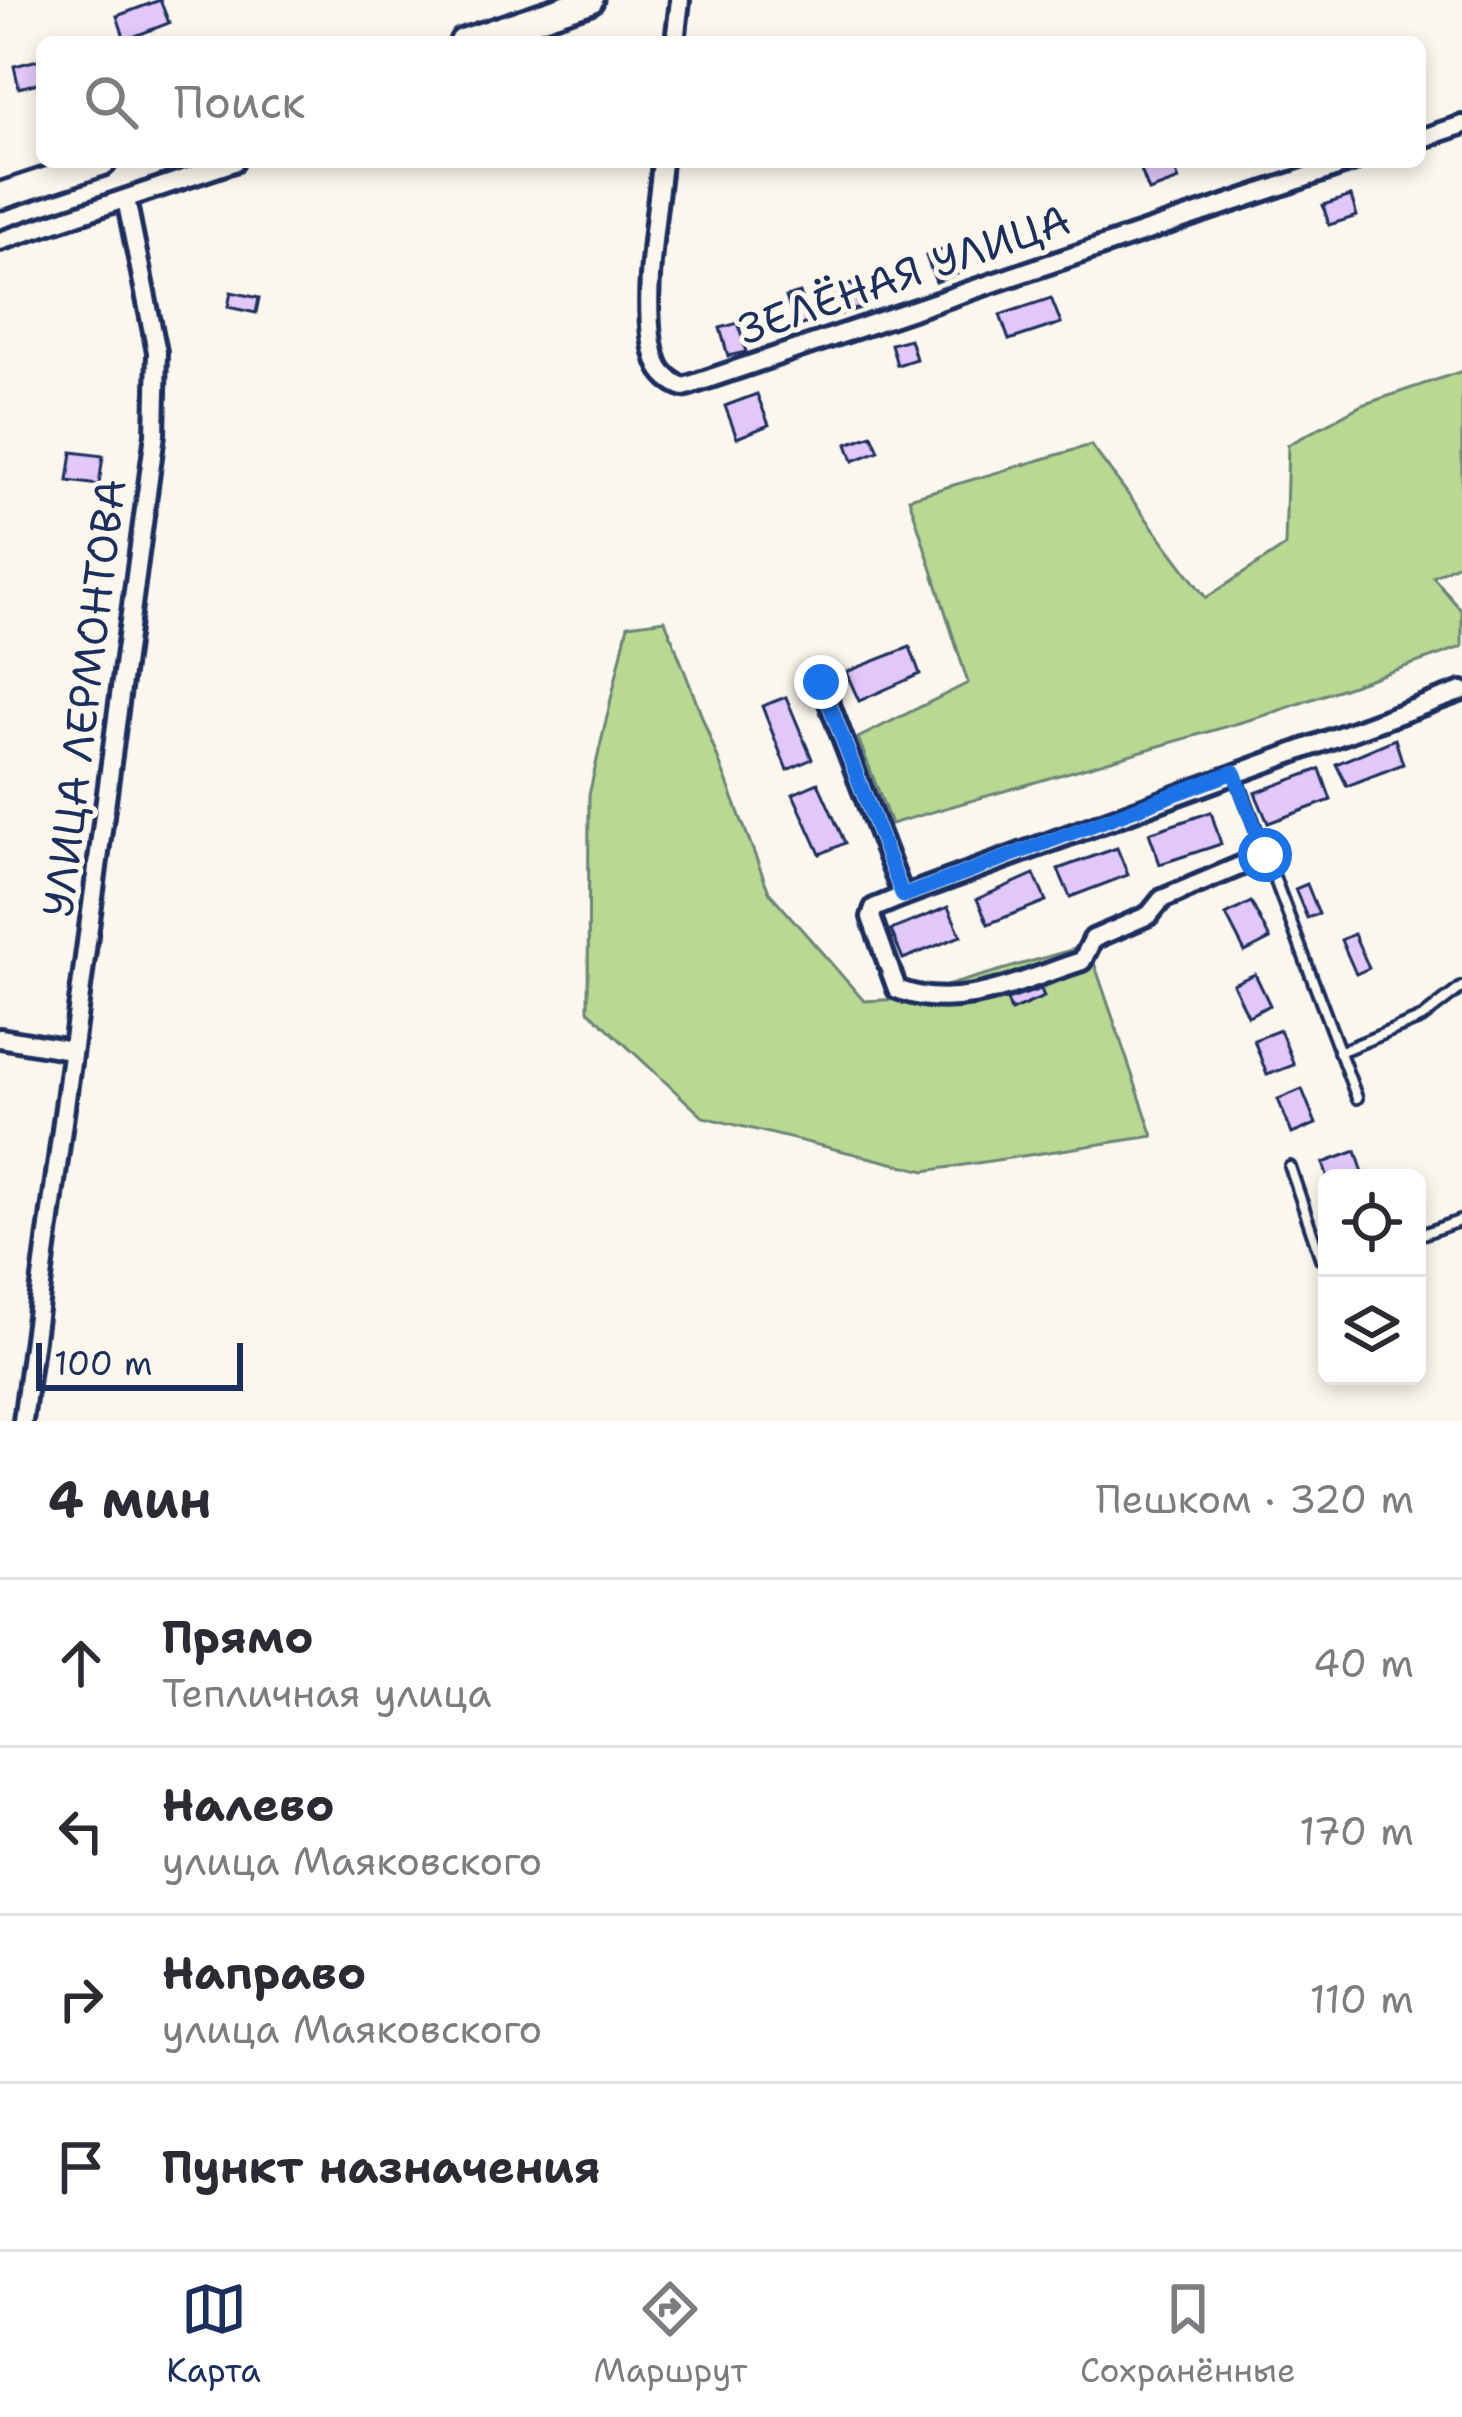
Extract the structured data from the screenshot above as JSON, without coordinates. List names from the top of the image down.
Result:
{
  "streets": {
    "street": ["ЗЕЛЁНАЯ УЛИЦА", "УЛИЦА ЛЕРМОНТОВА"]
  },
  "scale_bar": "100 m",
  "page": {
    "search": "Поиск",
    "scale": "100 m",
    "heading": ["4 мин", "Пешком · 320 m"],
    "list": [
      ["Прямо", "Тепличная улица", "40 m"],
      ["Налево", "улица Маяковского", "170 m"],
      ["Направо", "улица Маяковского", "110 m"],
      "Пункт назначения"
    ],
    "nav": ["Карта", "Маршрут", "Сохранённые"]
  }
}
